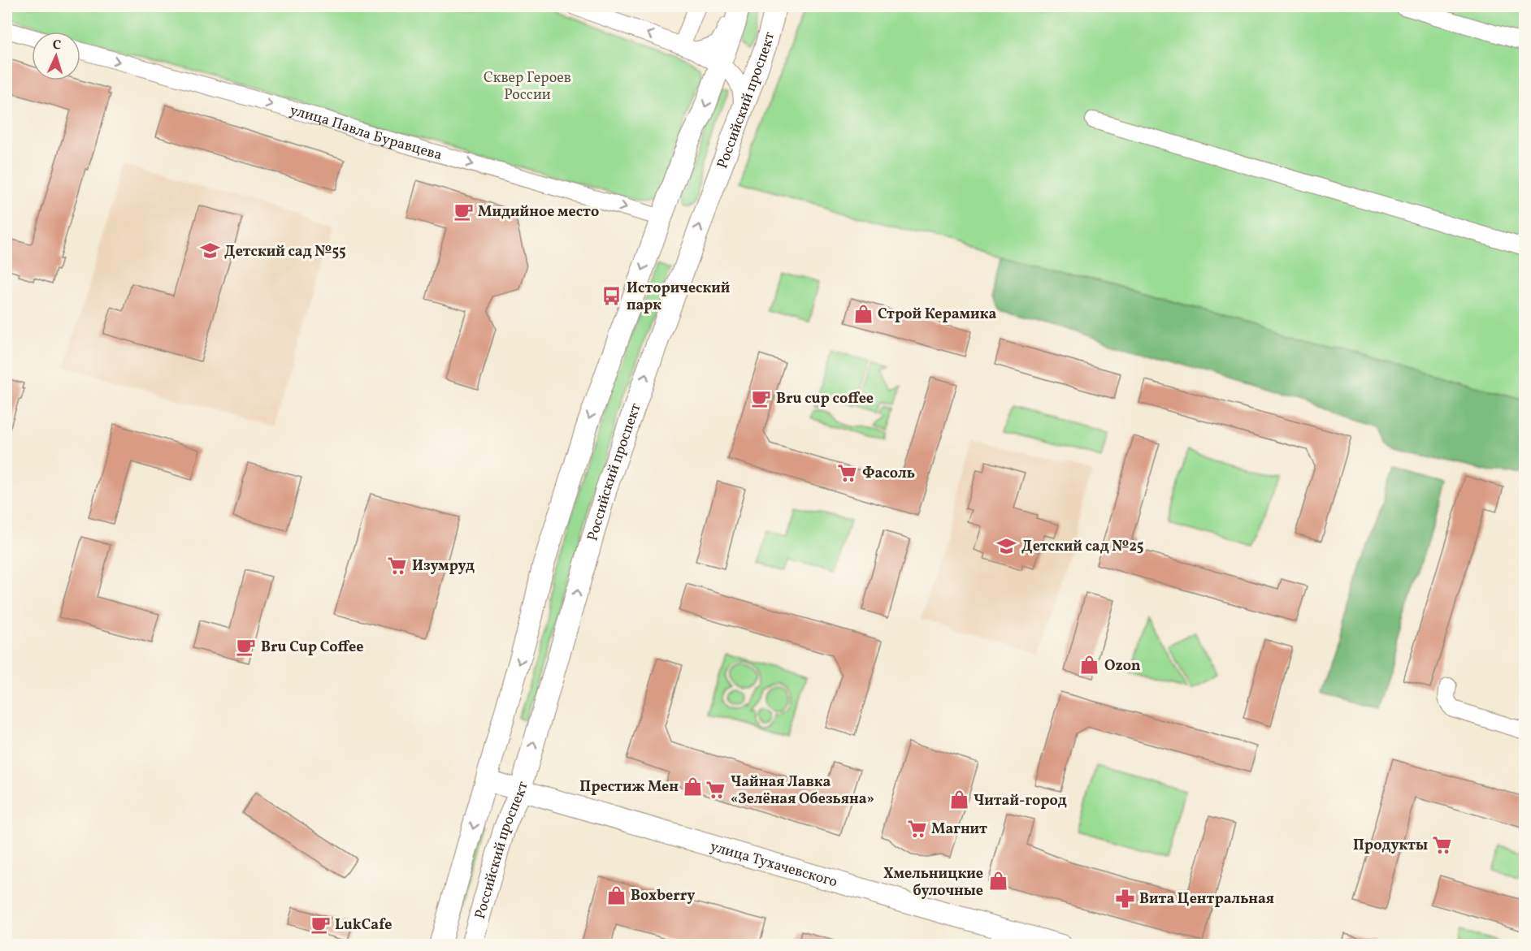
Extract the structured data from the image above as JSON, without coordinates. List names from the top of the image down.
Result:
{
  "streets": {
    "main road": ["Российский проспект", "улица Тухачевского"],
    "street": ["улица Павла Буравцева"]
  },
  "crossings": [
    ["Российский проспект", "улица Павла Буравцева"],
    ["Российский проспект", "улица Тухачевского"]
  ],
  "one_way": ["улица Павла Буравцева"],
  "parks": ["Сквер Героев России"],
  "places": {
    "cafe": [
      "Мидийное место",
      "Bru cup coffee",
      "Bru Cup Coffee",
      "LukCafe"
    ],
    "school or university": ["Детский сад №55", "Детский сад №25"],
    "bus stop": ["Исторический парк"],
    "shop": [
      "Строй Керамика",
      "Ozon",
      "Престиж Мен",
      "Читай-город",
      "Хмельницкие булочные",
      "Boxberry"
    ],
    "supermarket": [
      "Фасоль",
      "Изумруд",
      "Чайная Лавка «Зелёная Обезьяна»",
      "Магнит",
      "Продукты"
    ],
    "pharmacy": ["Вита Центральная"]
  },
  "north": "top"
}
